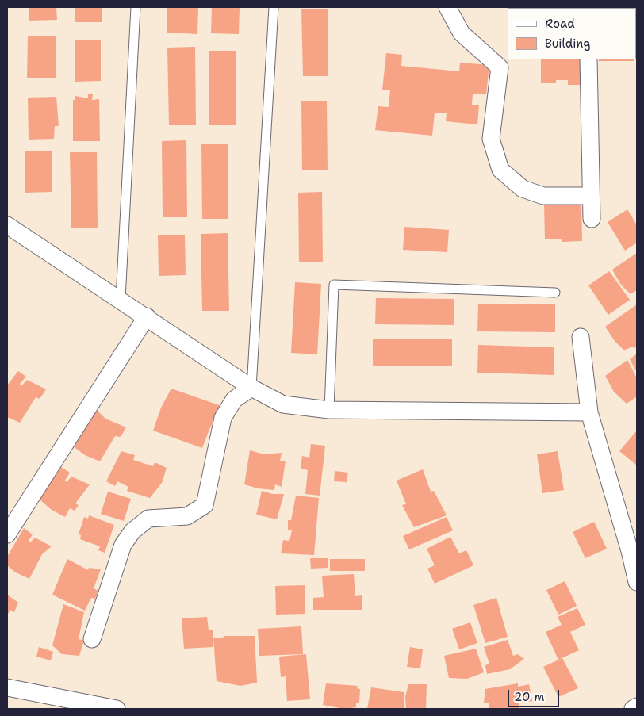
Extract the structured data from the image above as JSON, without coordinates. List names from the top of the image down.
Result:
{
  "legend": ["Road", "Building"],
  "scale_bar": "20 m"
}
